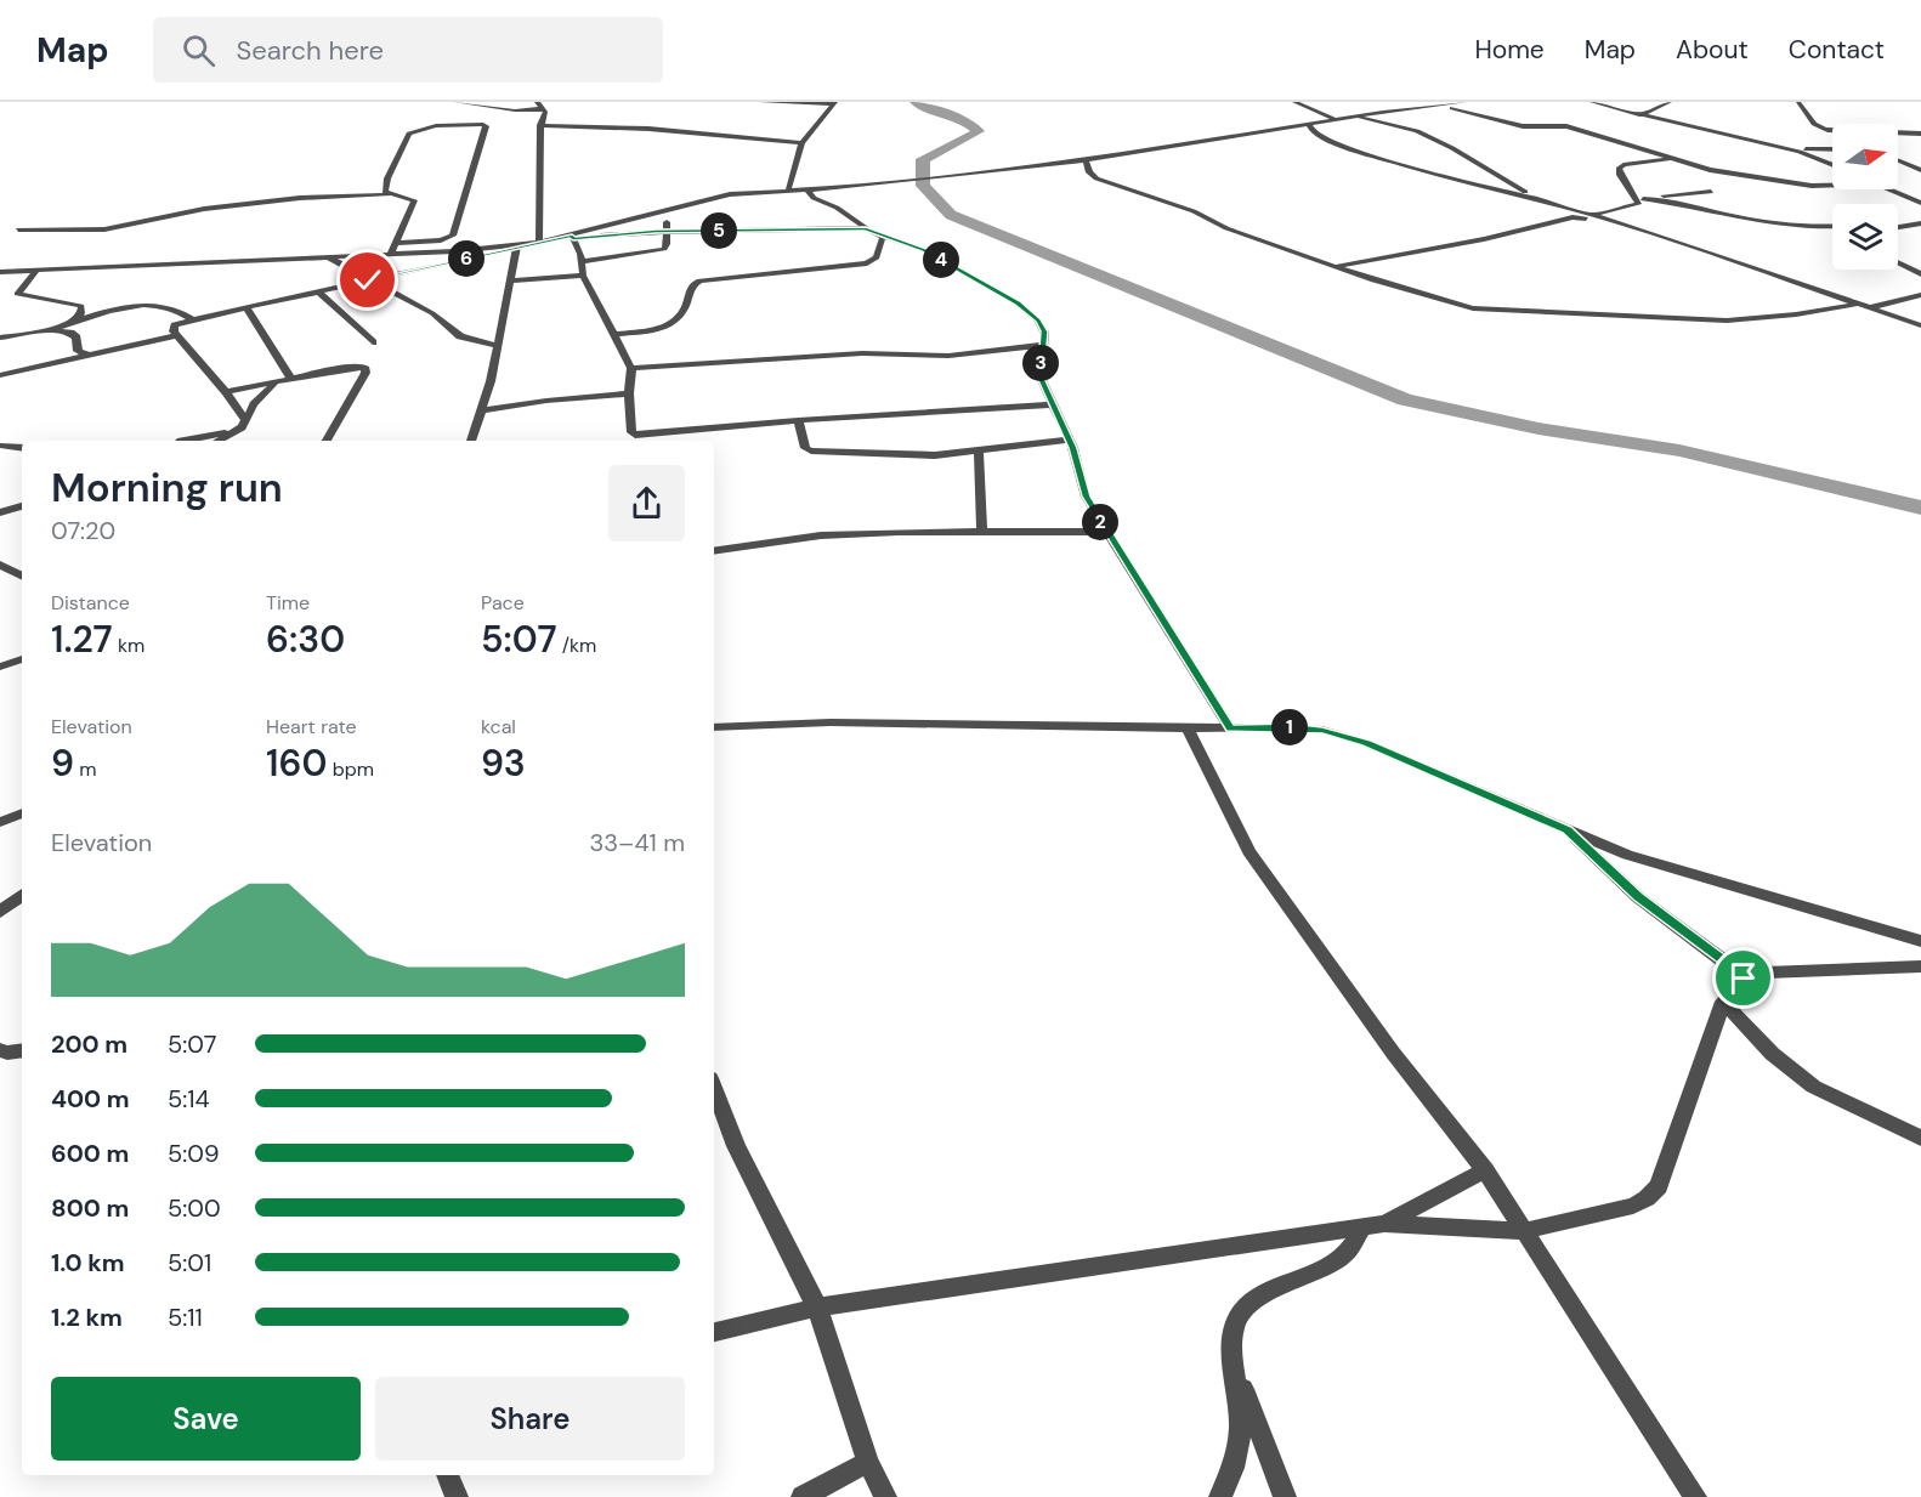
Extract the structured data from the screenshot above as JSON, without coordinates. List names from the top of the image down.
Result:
{
  "north": "right",
  "page": {
    "header": "Map",
    "search": "Search here",
    "nav": [
      "Home",
      "Map",
      "About",
      "Contact"
    ],
    "pins": [
      "5",
      "6",
      "4",
      "3",
      "2",
      "1"
    ],
    "heading": ["Morning run", "07:20"],
    "stats": [
      ["Distance", "1.27 km"],
      ["Time", "6:30"],
      ["Pace", "5:07 /km"],
      ["Elevation", "9 m"],
      ["Heart rate", "160 bpm"],
      ["kcal", "93"]
    ],
    "chart": ["Elevation", "33–41 m"],
    "list": [
      {
        "name": "200 m",
        "note": "5:07"
      },
      {
        "name": "400 m",
        "note": "5:14"
      },
      {
        "name": "600 m",
        "note": "5:09"
      },
      {
        "name": "800 m",
        "note": "5:00"
      },
      {
        "name": "1.0 km",
        "note": "5:01"
      },
      {
        "name": "1.2 km",
        "note": "5:11"
      }
    ],
    "buttons": ["Save", "Share"]
  }
}
